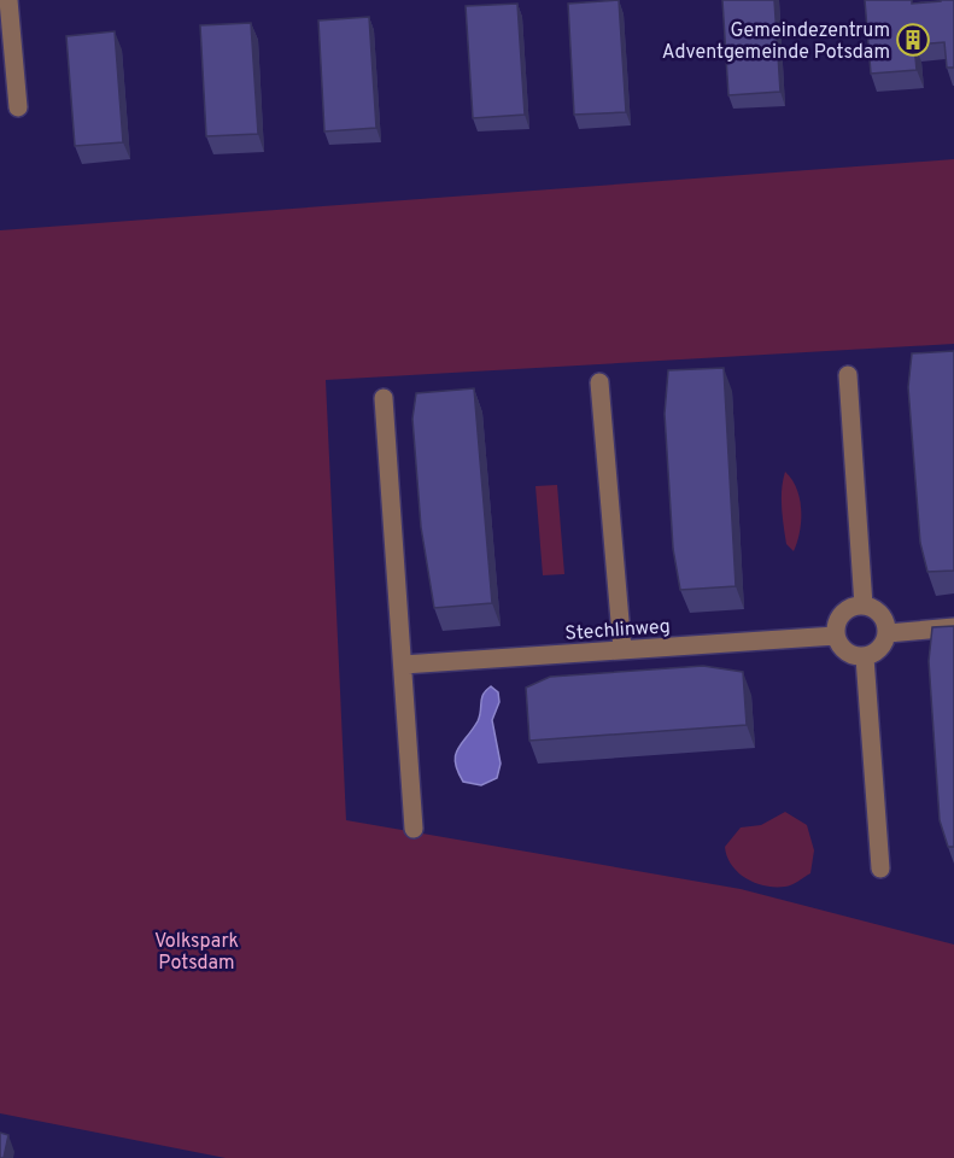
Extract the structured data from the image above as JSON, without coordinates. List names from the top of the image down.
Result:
{
  "streets": {
    "street": ["Stechlinweg"]
  },
  "parks": ["Volkspark Potsdam"],
  "places": {
    "building": ["Gemeindezentrum Adventgemeinde Potsdam"]
  }
}
